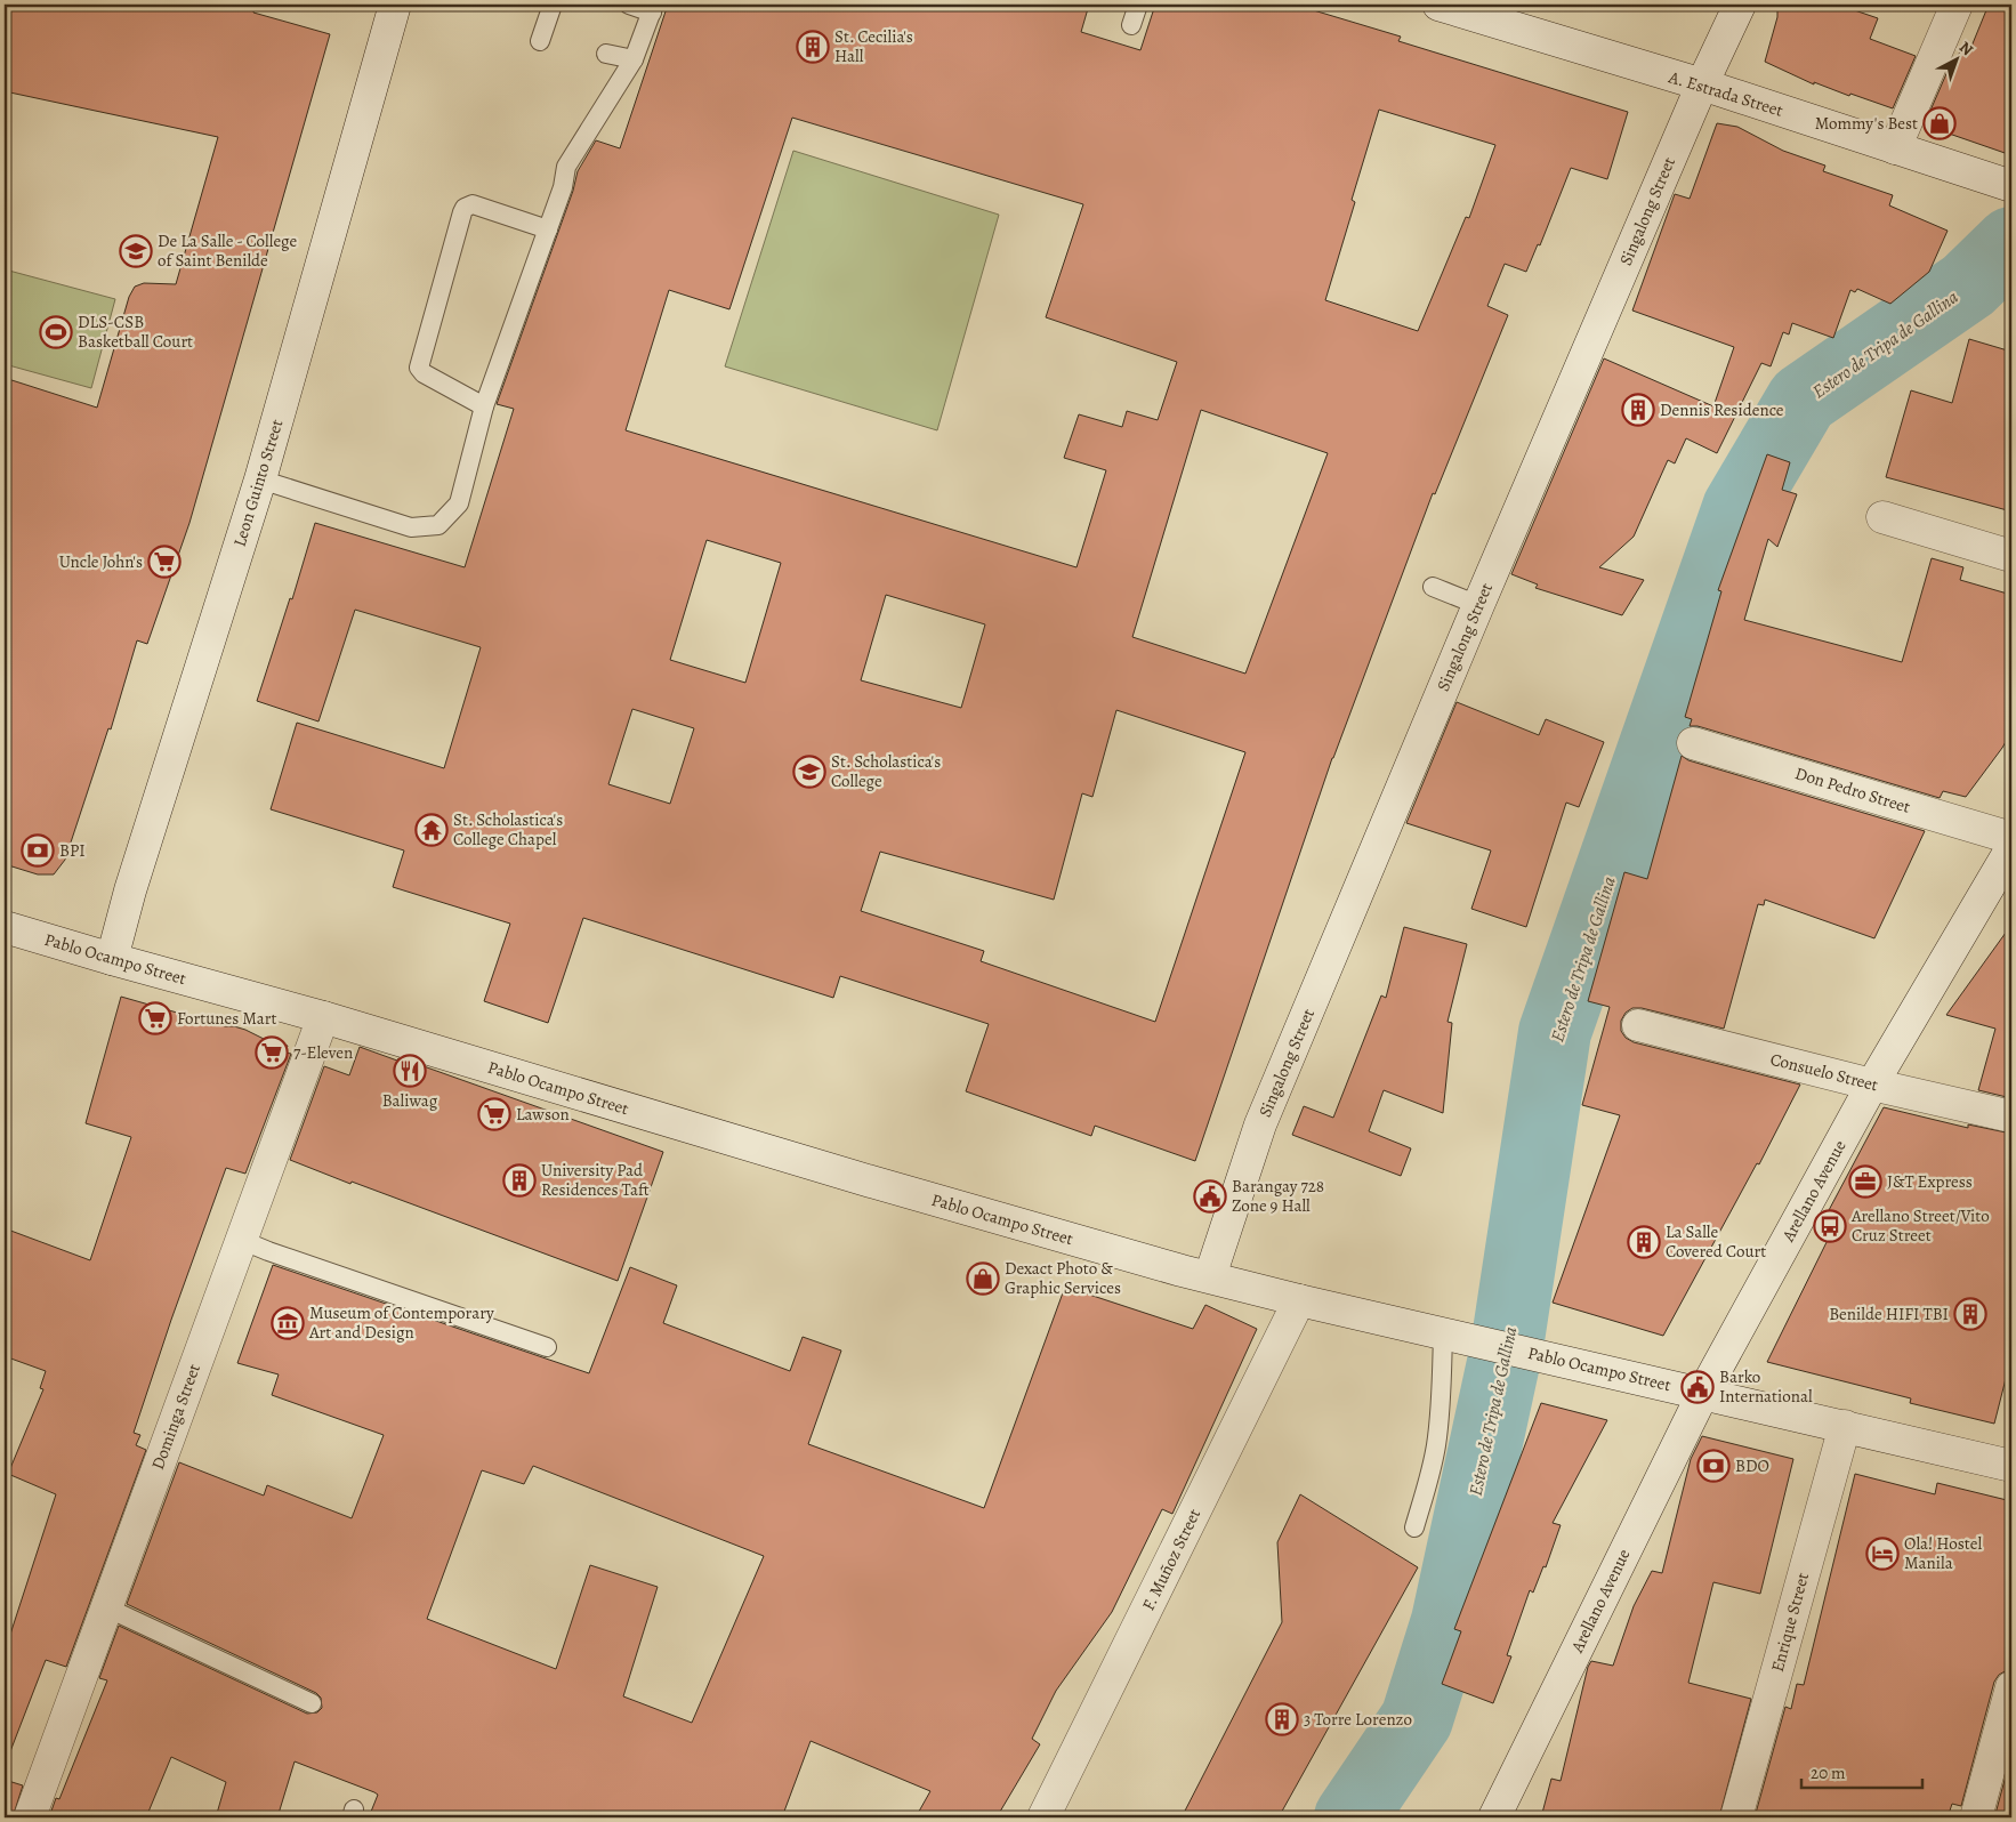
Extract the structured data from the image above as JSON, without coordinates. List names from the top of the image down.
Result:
{
  "streets": {
    "street": [
      "A. Estrada Street",
      "Singalong Street",
      "Leon Guinto Street",
      "Don Pedro Street",
      "Pablo Ocampo Street",
      "Consuelo Street",
      "Arellano Avenue",
      "Dominga Street",
      "F. Muñoz Street",
      "Enrique Street"
    ]
  },
  "crossings": [
    ["A. Estrada Street", "Singalong Street"],
    ["Singalong Street", "Pablo Ocampo Street"],
    ["Leon Guinto Street", "Pablo Ocampo Street"],
    ["Pablo Ocampo Street", "Arellano Avenue"],
    ["Pablo Ocampo Street", "Dominga Street"],
    ["Pablo Ocampo Street", "F. Muñoz Street"],
    ["Pablo Ocampo Street", "Enrique Street"],
    ["Consuelo Street", "Arellano Avenue"]
  ],
  "water": ["Estero de Tripa de Gallina"],
  "places": {
    "building": [
      "St. Cecilia's Hall",
      "Dennis Residence",
      "University Pad Residences Taft",
      "La Salle Covered Court",
      "Benilde HIFI TBI",
      "3 Torre Lorenzo"
    ],
    "shop": ["Mommy's Best", "Dexact Photo & Graphic Services"],
    "school or university": ["De La Salle - College of Saint Benilde", "St. Scholastica's College"],
    "sports": ["DLS-CSB Basketball Court"],
    "supermarket": [
      "Uncle John's",
      "Fortunes Mart",
      "7-Eleven",
      "Lawson"
    ],
    "temple": ["St. Scholastica's College Chapel"],
    "bank": ["BPI", "BDO"],
    "restaurant": ["Baliwag"],
    "office": ["J&T Express"],
    "public building": ["Barangay 728 Zone 9 Hall", "Barko International"],
    "bus stop": ["Arellano Street/Vito Cruz Street"],
    "museum": ["Museum of Contemporary Art and Design"],
    "hotel": ["Ola! Hostel Manila"]
  },
  "scale_bar": "20 m",
  "north": "top right"
}
